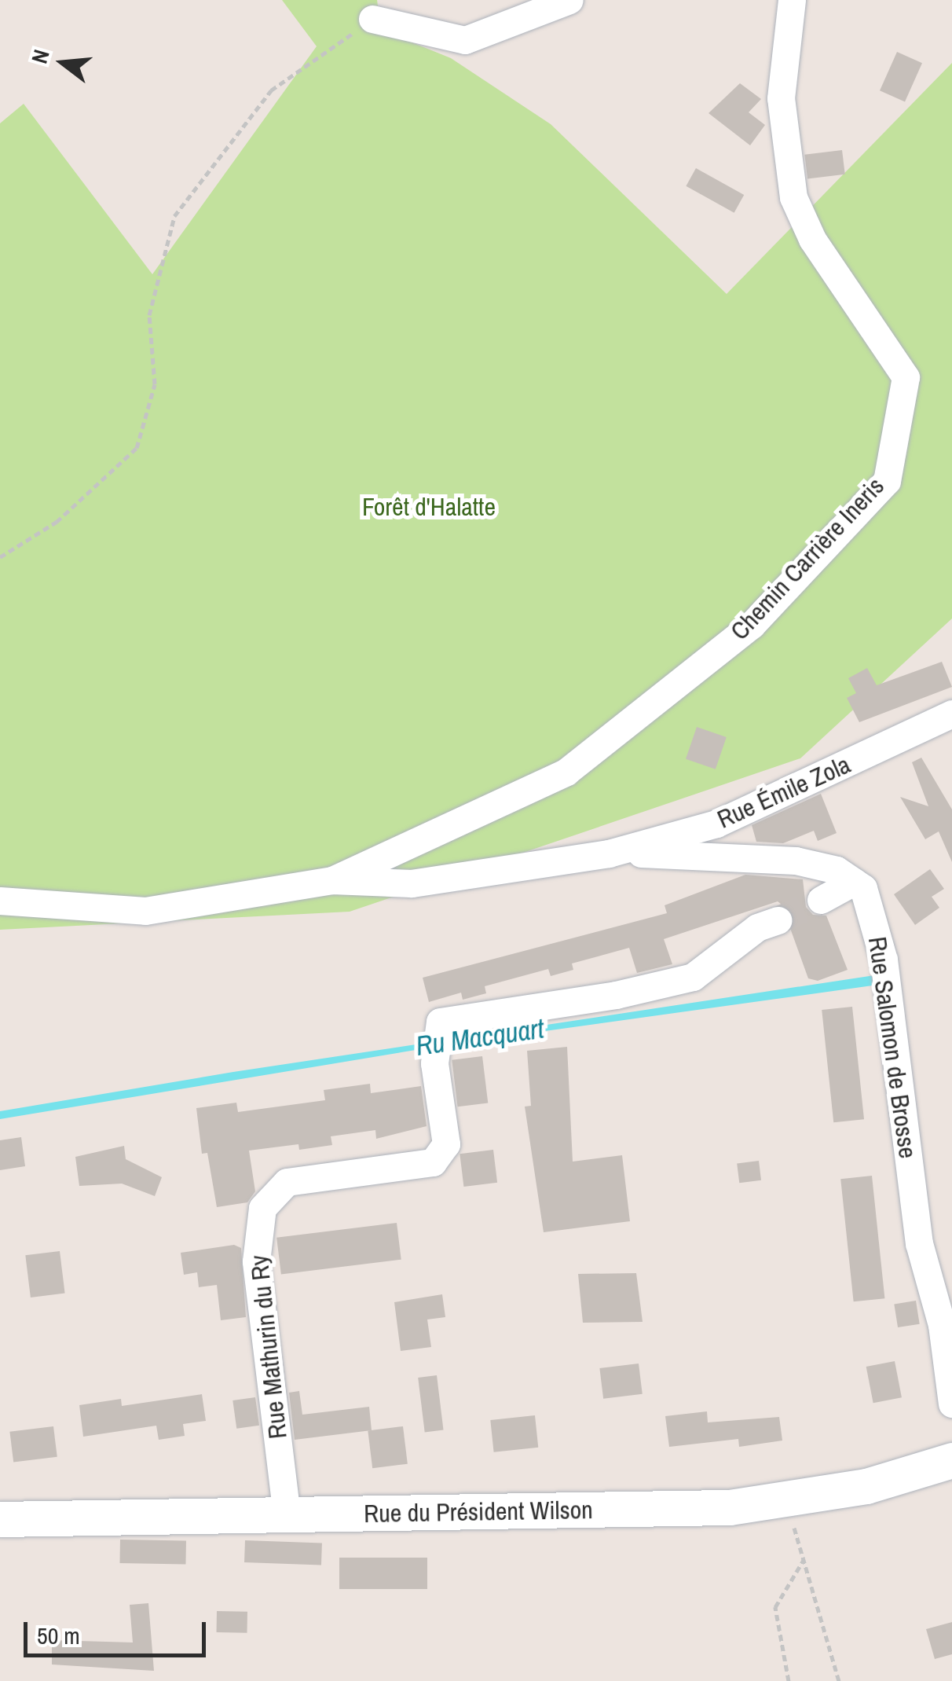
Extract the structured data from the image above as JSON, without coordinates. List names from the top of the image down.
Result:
{
  "streets": {
    "street": [
      "Chemin Carrière Ineris",
      "Rue Émile Zola",
      "Rue Salomon de Brosse",
      "Rue Mathurin du Ry",
      "Rue du Président Wilson"
    ]
  },
  "crossings": [
    ["Rue Mathurin du Ry", "Rue du Président Wilson"]
  ],
  "water": ["Ru Macquart"],
  "parks": ["Forêt d'Halatte"],
  "scale_bar": "50 m",
  "north": "left"
}
